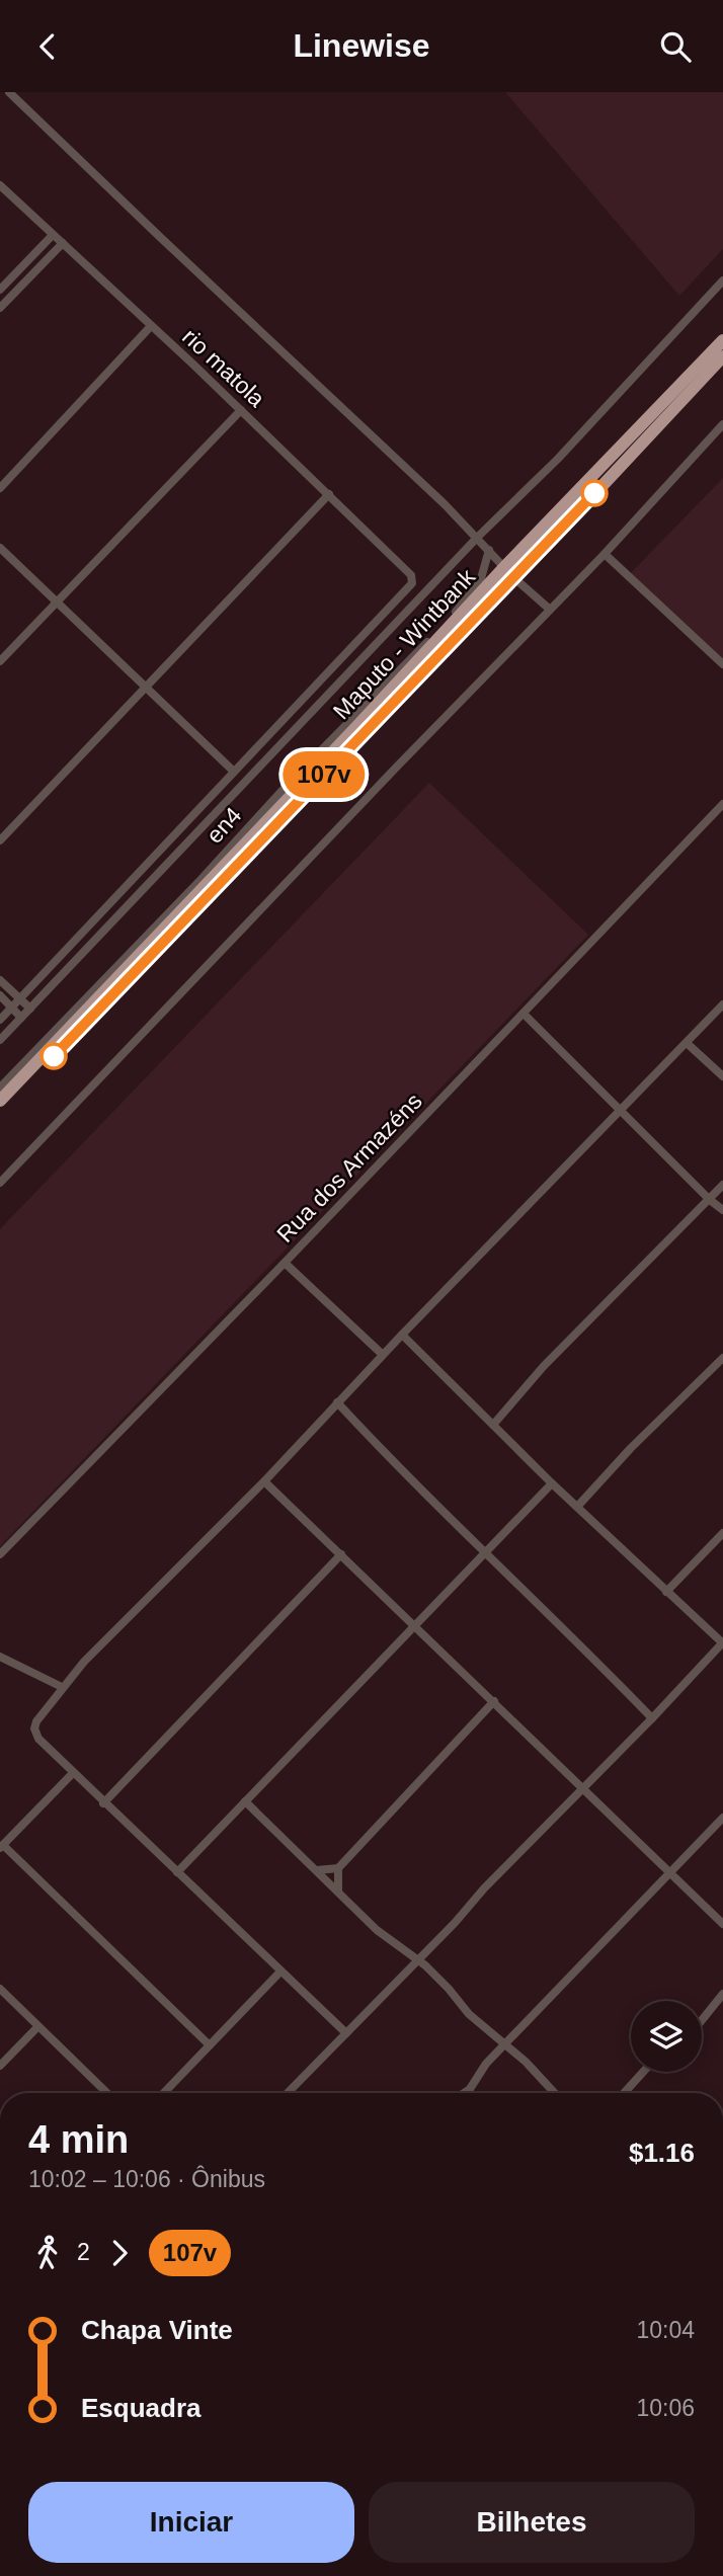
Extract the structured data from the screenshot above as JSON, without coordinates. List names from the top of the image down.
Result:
{
  "streets": {
    "highway": ["Maputo - Wintbank"],
    "street": ["rio matola", "en4", "Rua dos Armazéns"]
  },
  "lines": ["bus line 107v"],
  "page": {
    "header": "Linewise",
    "on_map": "107v",
    "heading": ["4 min", "10:02 – 10:06 · Ônibus", "$1.16"],
    "legs": ["2", "107v"],
    "list": [
      {
        "name": "Chapa Vinte",
        "value": "10:04"
      },
      {
        "name": "Esquadra",
        "value": "10:06"
      }
    ],
    "buttons": ["Iniciar", "Bilhetes"]
  }
}
